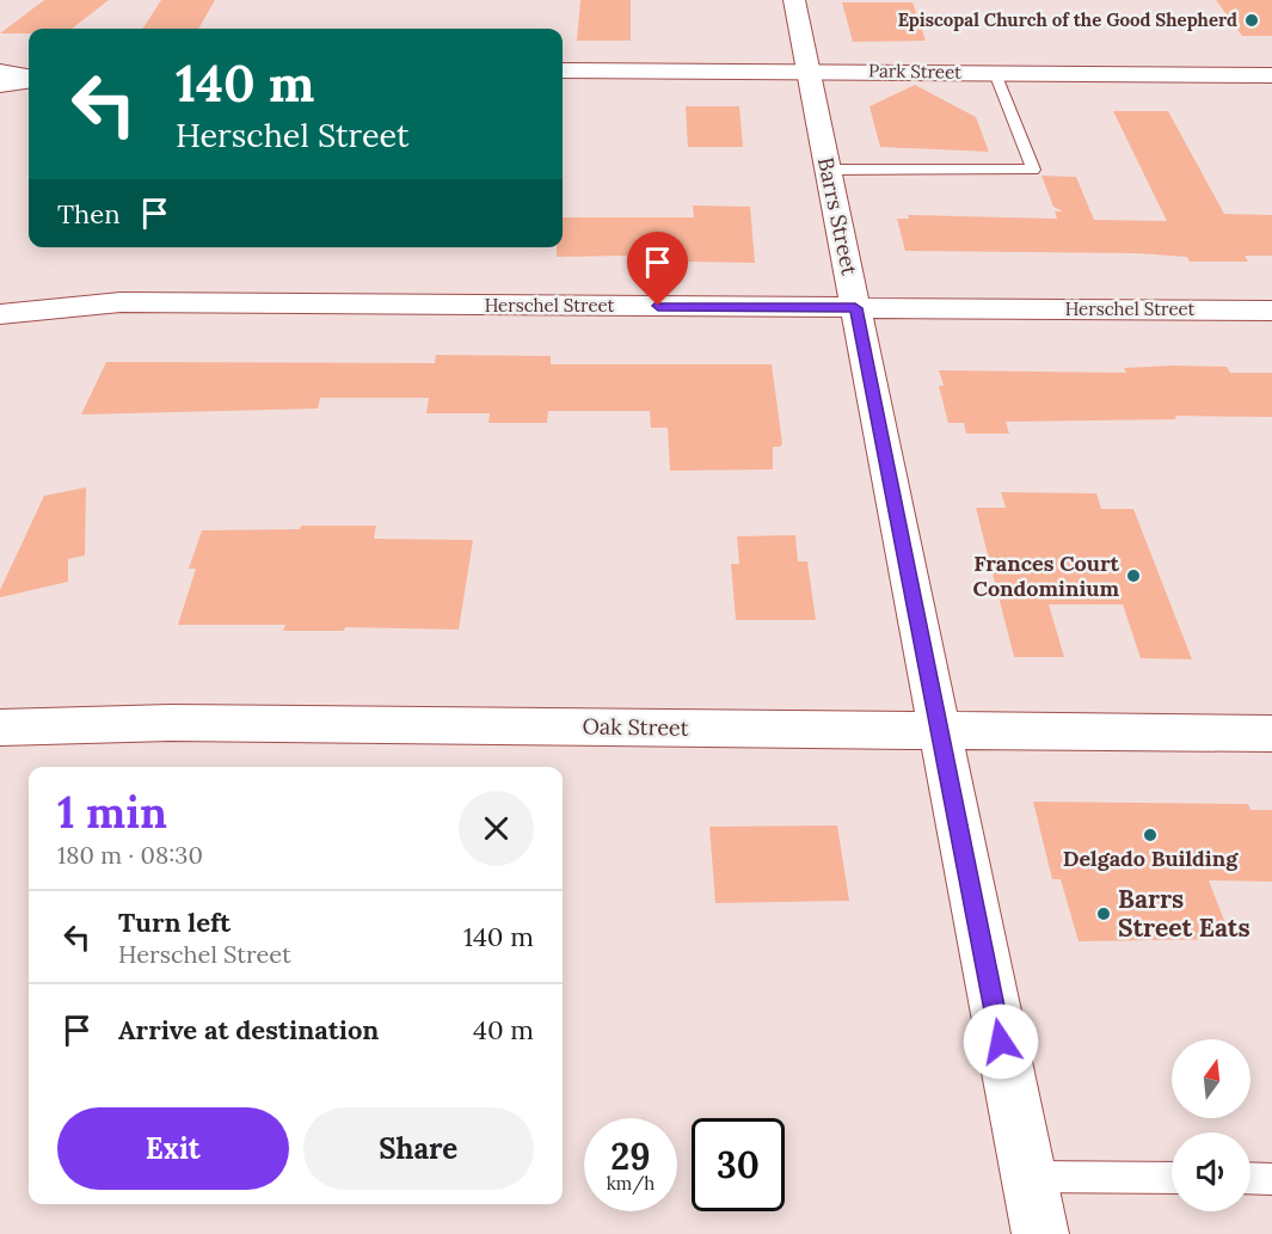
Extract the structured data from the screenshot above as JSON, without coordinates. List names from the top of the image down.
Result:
{
  "streets": {
    "street": [
      "Park Street",
      "Barrs Street",
      "Herschel Street",
      "Oak Street"
    ]
  },
  "crossings": [
    ["Park Street", "Barrs Street"],
    ["Barrs Street", "Herschel Street"],
    ["Barrs Street", "Oak Street"]
  ],
  "places": [
    "Episcopal Church of the Good Shepherd",
    "Frances Court Condominium",
    "Delgado Building",
    "Barrs Street Eats"
  ],
  "north": "top",
  "page": {
    "turn": ["140 m", "Herschel Street"],
    "then": "Then",
    "heading": ["1 min", "180 m · 08:30"],
    "list": [
      {
        "name": "Turn left",
        "note": "Herschel Street",
        "value": "140 m"
      },
      {
        "name": "Arrive at destination",
        "value": "40 m"
      }
    ],
    "buttons": ["Exit", "Share"],
    "speed": "29 km/h",
    "limit": "30"
  }
}
